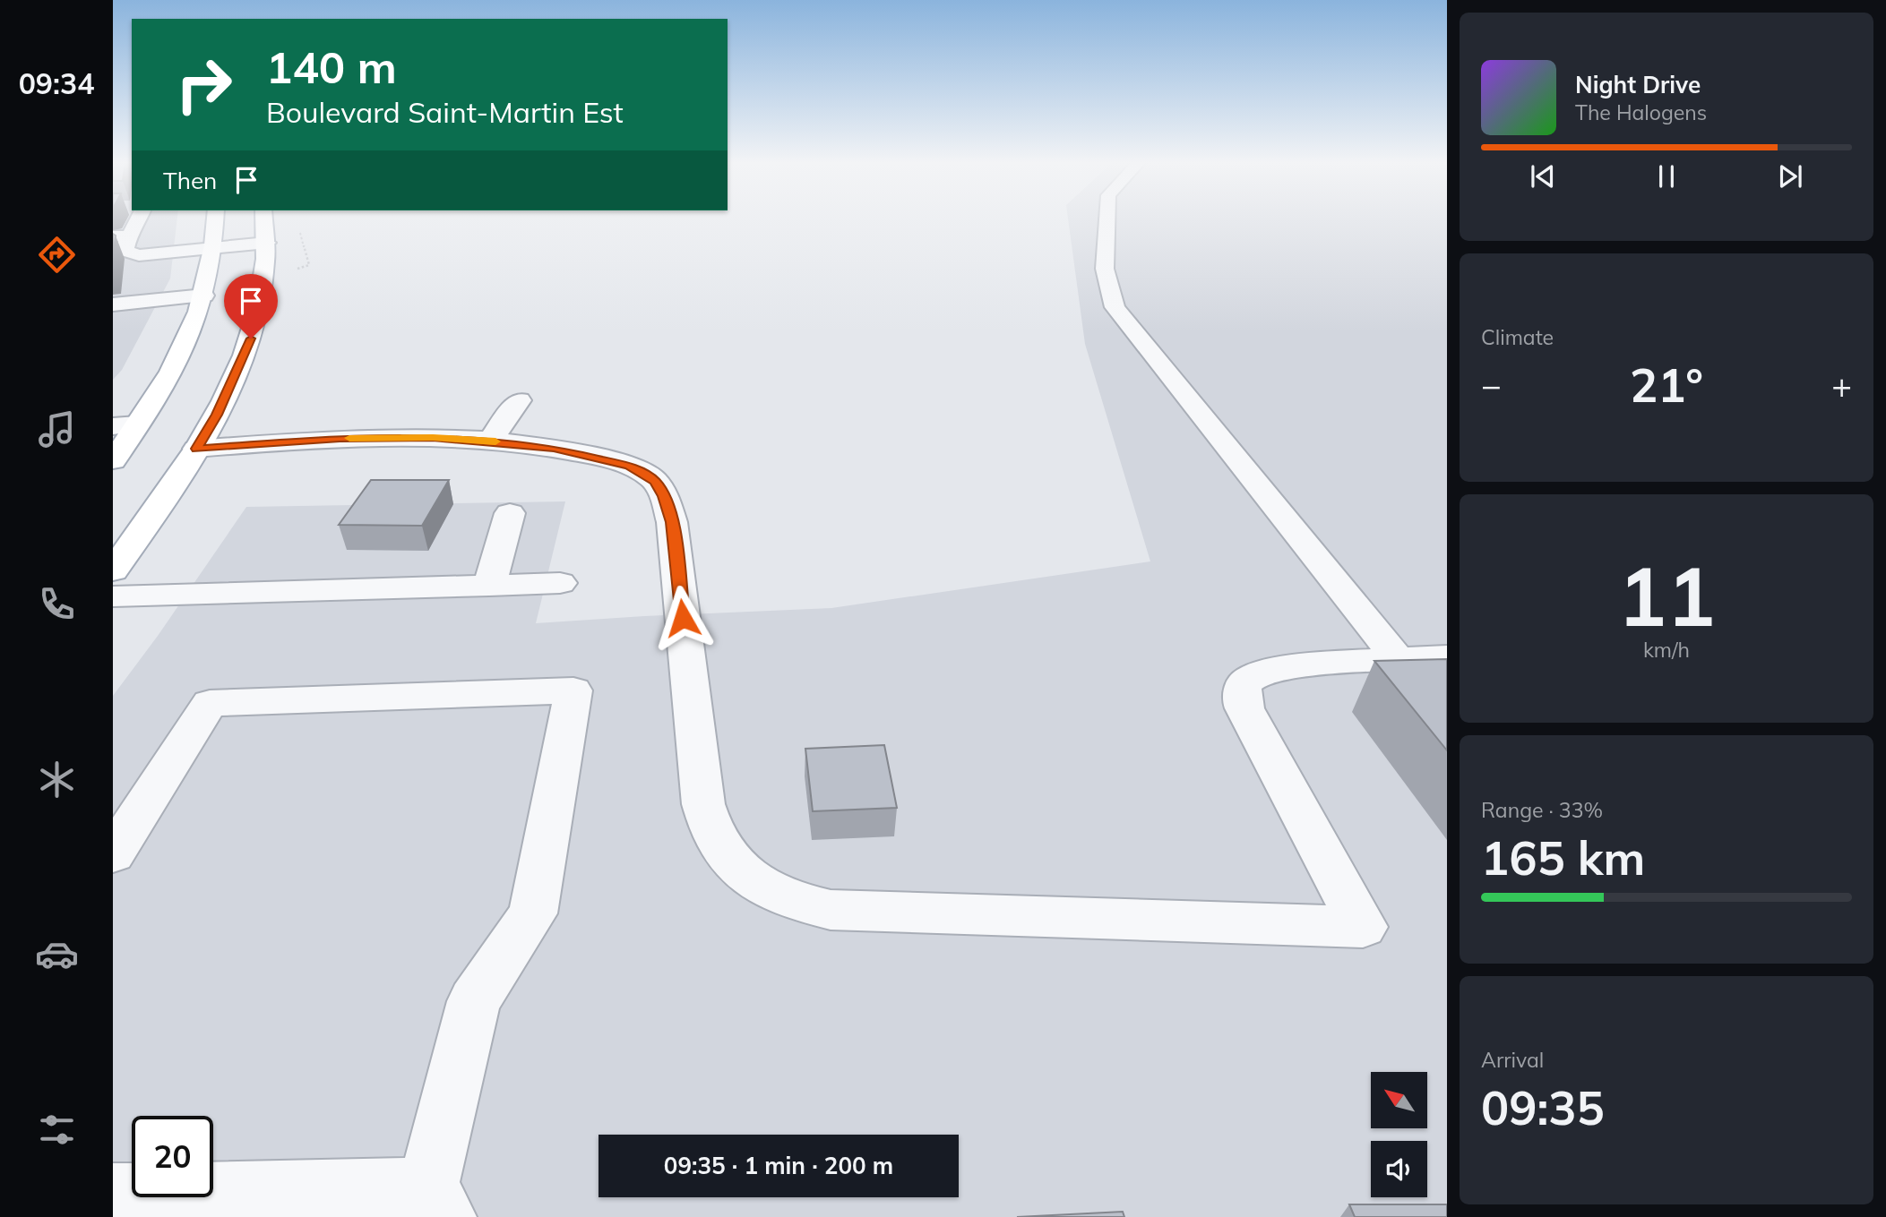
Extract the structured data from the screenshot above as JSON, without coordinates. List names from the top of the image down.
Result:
{
  "north": "top left",
  "page": {
    "tabs": "09:34",
    "turn": ["140 m", "Boulevard Saint-Martin Est"],
    "song": ["Night Drive", "The Halogens"],
    "then": "Then",
    "tile": [
      "Climate",
      ["11", "km/h"],
      ["Range · 33%", "165 km"],
      ["Arrival", "09:35"]
    ],
    "heat": ["−", "21°", "+"],
    "limit": "20",
    "trip": "09:35 · 1 min · 200 m"
  }
}
